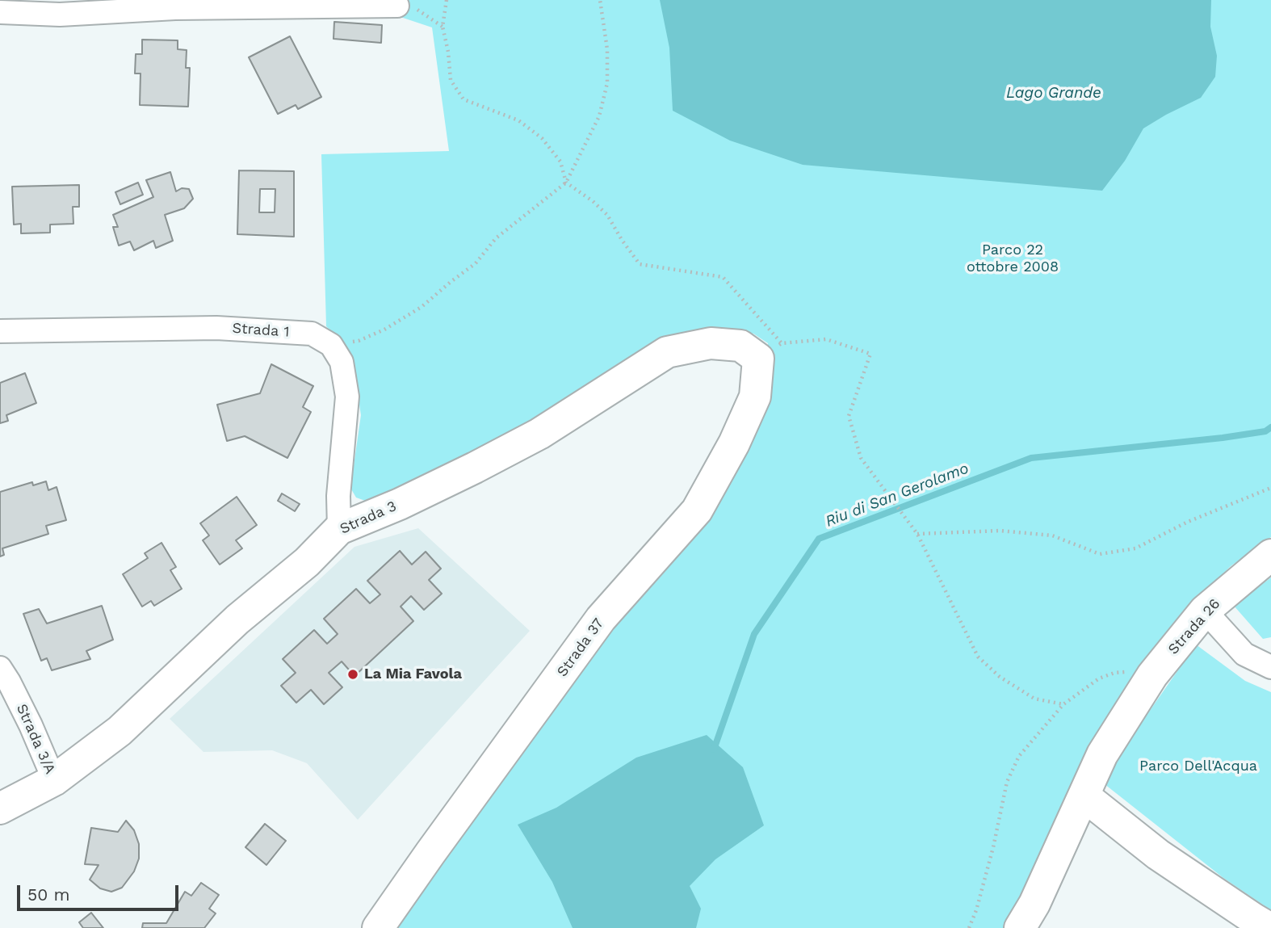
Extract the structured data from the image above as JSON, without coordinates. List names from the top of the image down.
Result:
{
  "streets": {
    "street": [
      "Strada 1",
      "Strada 3",
      "Strada 26",
      "Strada 37",
      "Strada 3/A"
    ]
  },
  "crossings": [
    ["Strada 3", "Strada 37"],
    ["Strada 3", "Strada 3/A"]
  ],
  "water": ["Lago Grande", "Riu di San Gerolamo"],
  "parks": ["Parco 22 ottobre 2008", "Parco Dell'Acqua"],
  "places": ["La Mia Favola"],
  "scale_bar": "50 m"
}
